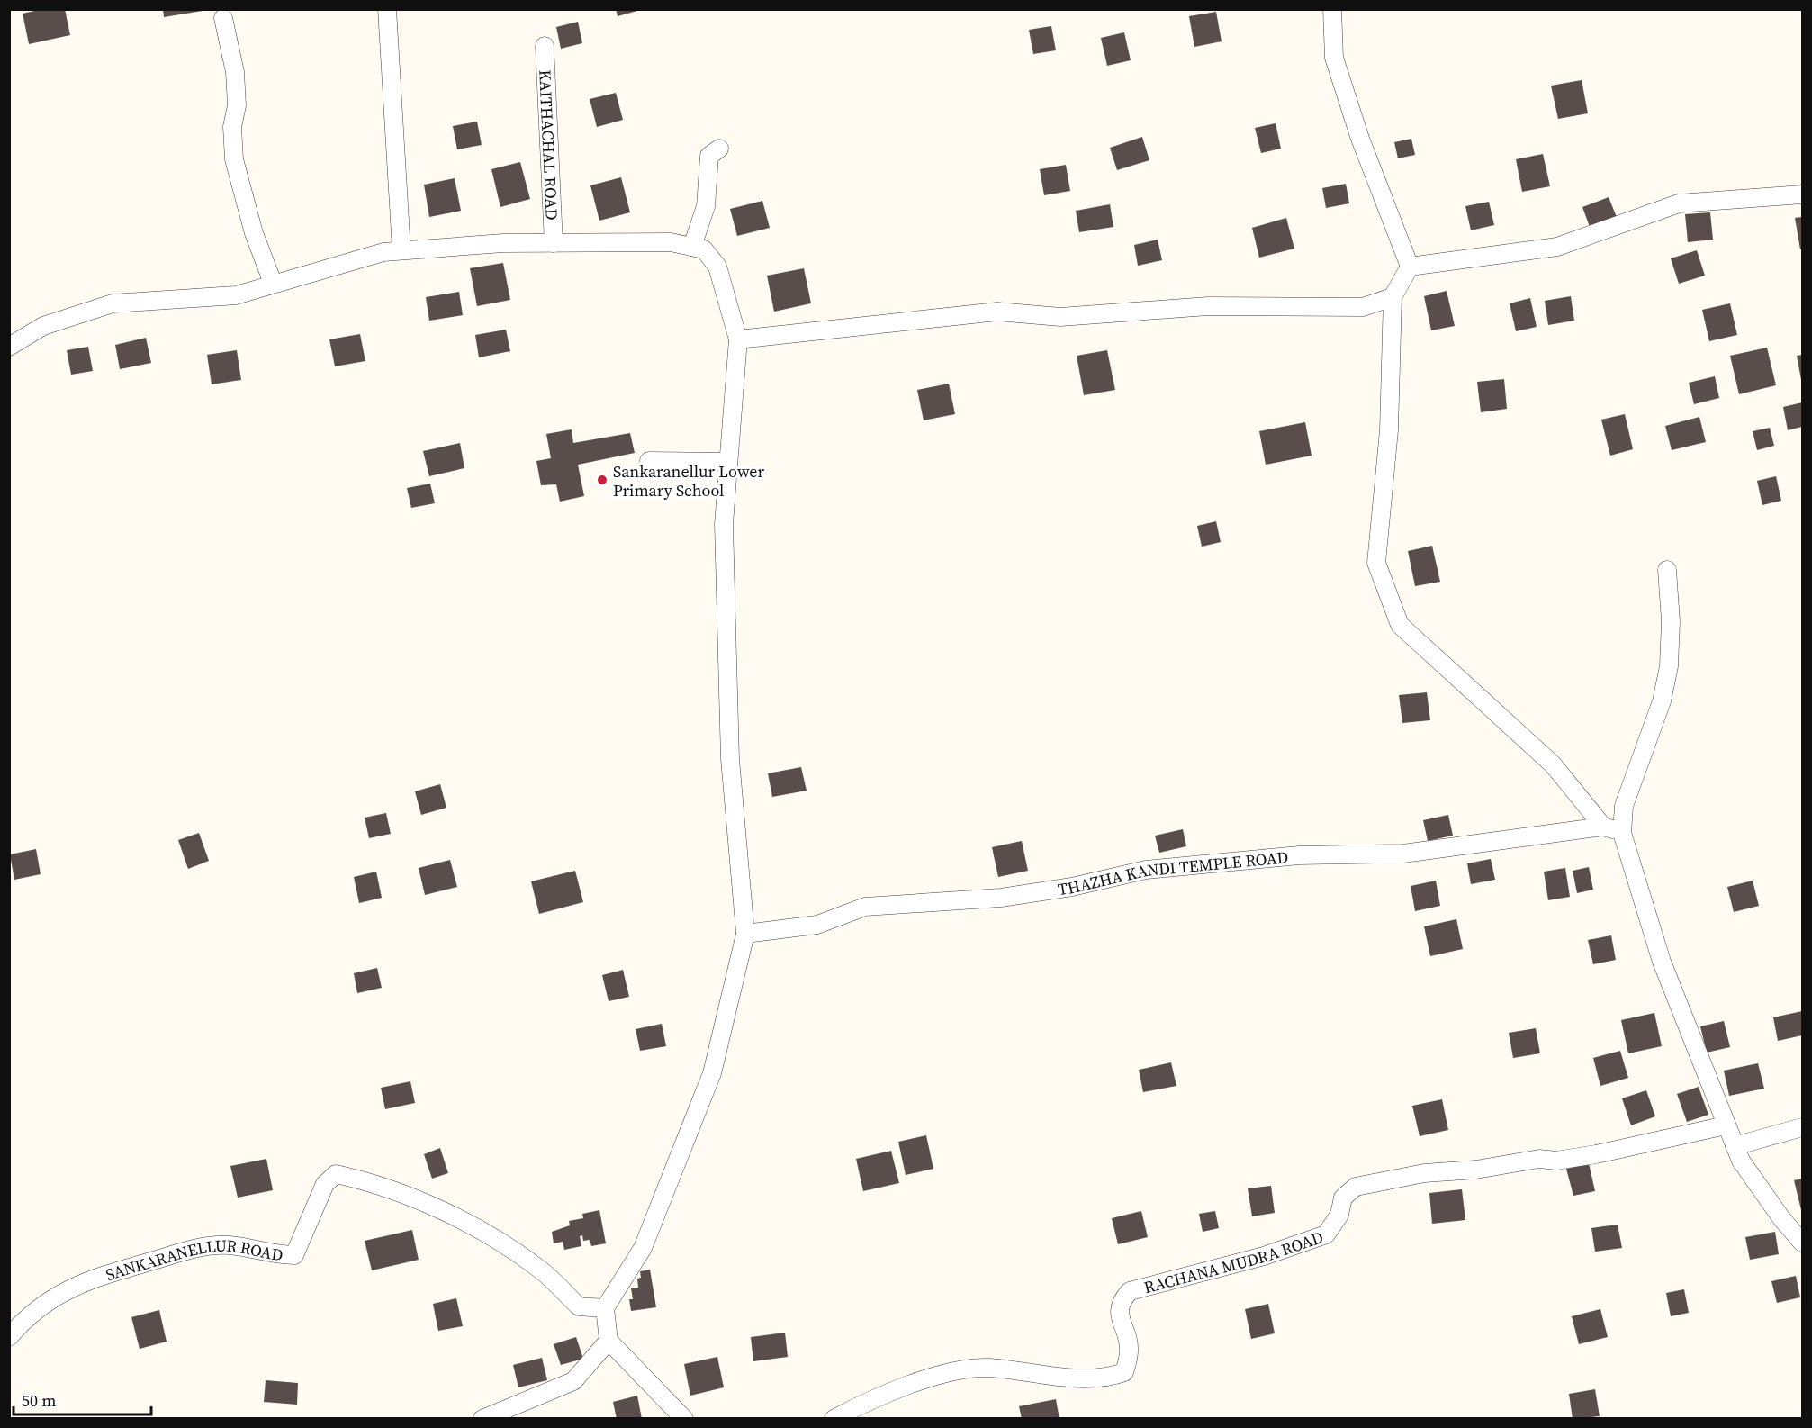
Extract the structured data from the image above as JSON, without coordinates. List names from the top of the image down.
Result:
{
  "streets": {
    "street": [
      "KAITHACHAL ROAD",
      "THAZHA KANDI TEMPLE ROAD",
      "RACHANA MUDRA ROAD",
      "SANKARANELLUR ROAD"
    ]
  },
  "places": ["Sankaranellur Lower Primary School"],
  "scale_bar": "50 m"
}
